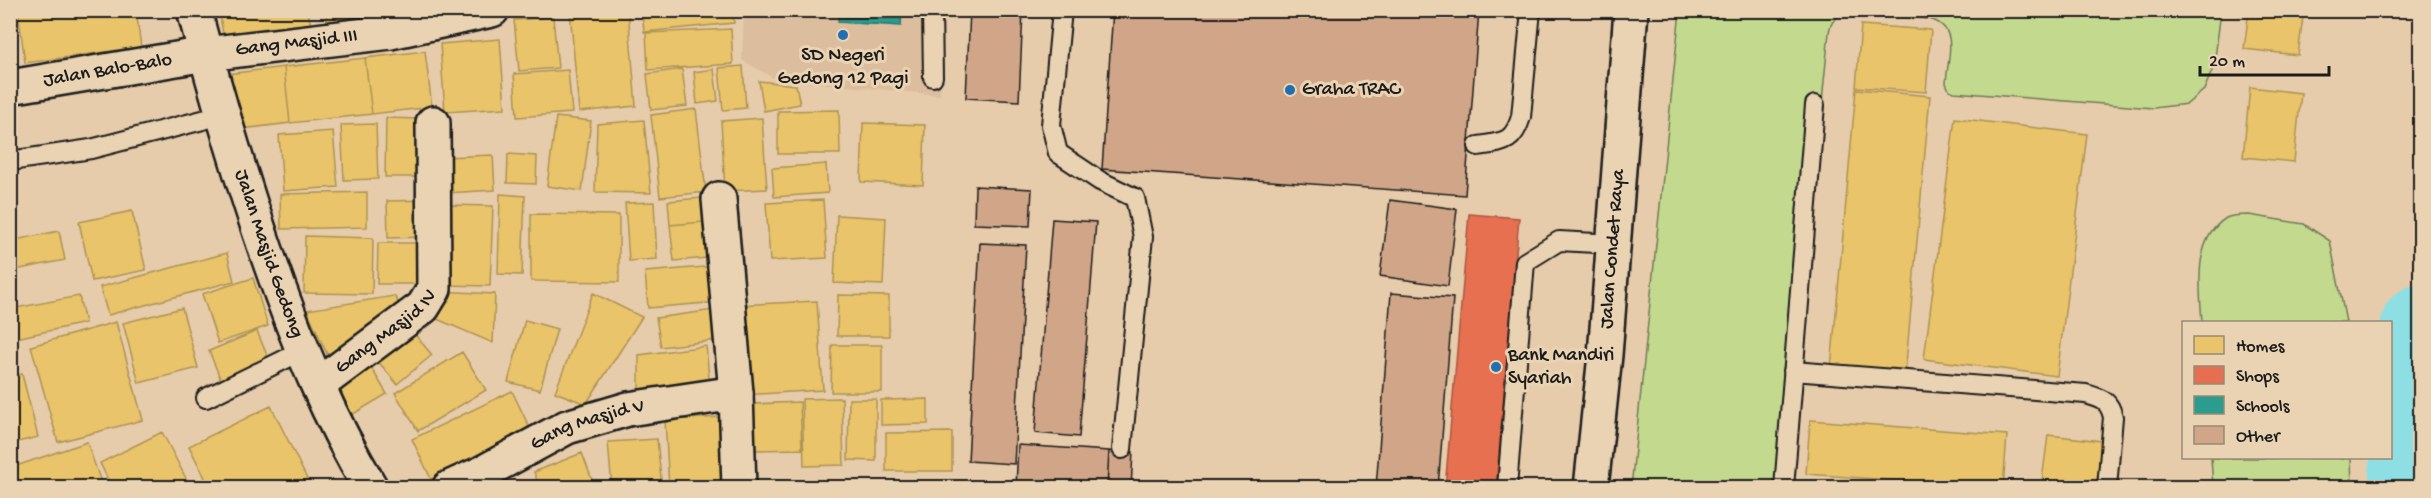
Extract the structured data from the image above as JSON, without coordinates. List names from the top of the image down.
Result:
{
  "streets": {
    "street": [
      "Gang Masjid III",
      "Jalan Balo-Balo",
      "Jalan Condet Raya",
      "Jalan Masjid Gedong",
      "Gang Masjid IV",
      "Gang Masjid V"
    ]
  },
  "crossings": [
    ["Gang Masjid III", "Jalan Balo-Balo"],
    ["Gang Masjid III", "Jalan Masjid Gedong"],
    ["Jalan Balo-Balo", "Jalan Masjid Gedong"],
    ["Jalan Masjid Gedong", "Gang Masjid IV"]
  ],
  "places": ["SD Negeri Gedong 12 Pagi", "Graha TRAC", "Bank Mandiri Syariah"],
  "legend": [
    "Homes",
    "Shops",
    "Schools",
    "Other"
  ],
  "scale_bar": "20 m"
}
